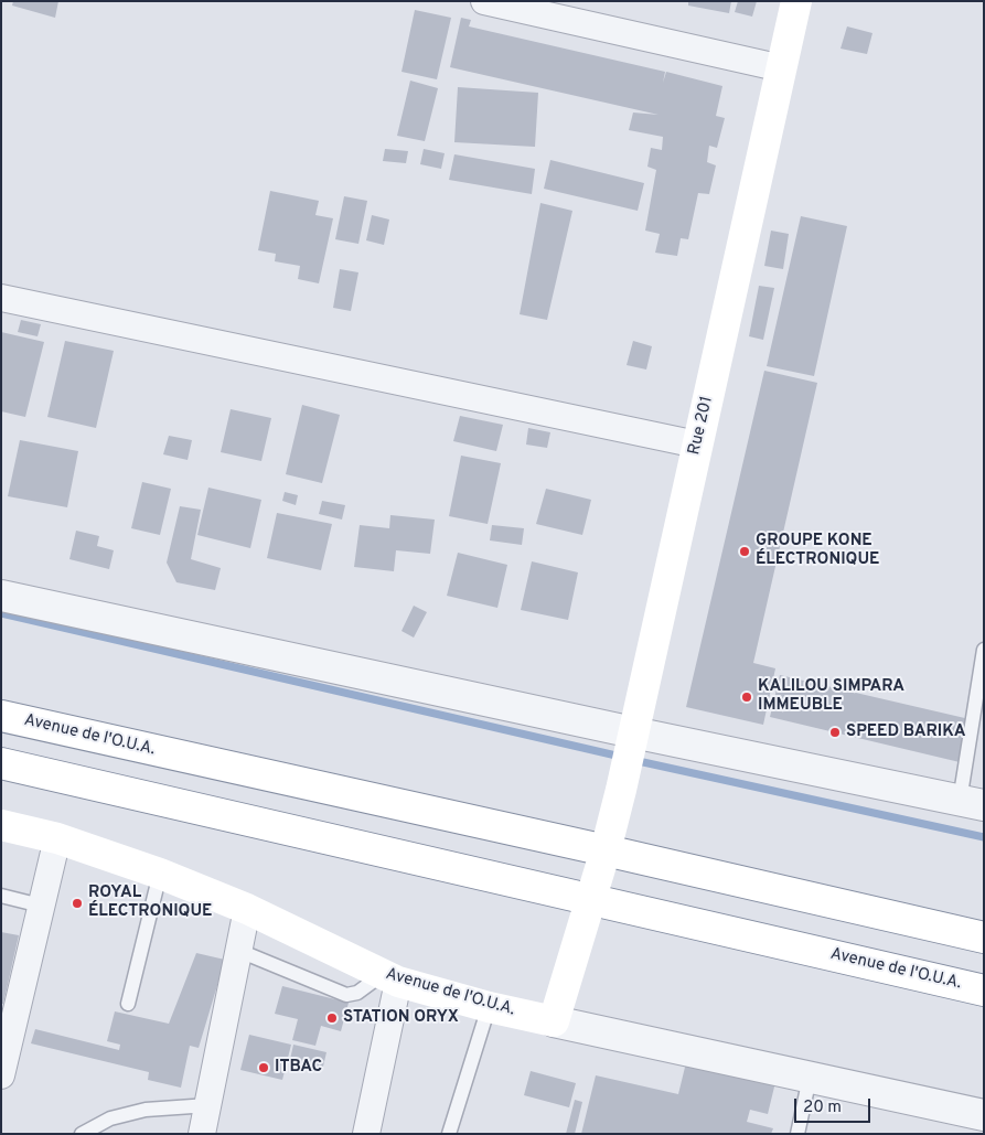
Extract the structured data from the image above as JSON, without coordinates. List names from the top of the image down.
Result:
{
  "streets": {
    "main road": ["Rue 201", "Avenue de l'O.U.A."]
  },
  "crossings": [
    ["Rue 201", "Avenue de l'O.U.A."]
  ],
  "places": [
    "GROUPE KONE ÉLECTRONIQUE",
    "KALILOU SIMPARA IMMEUBLE",
    "SPEED BARIKA",
    "ROYAL ÉLECTRONIQUE",
    "STATION ORYX",
    "ITBAC"
  ],
  "scale_bar": "20 m"
}
